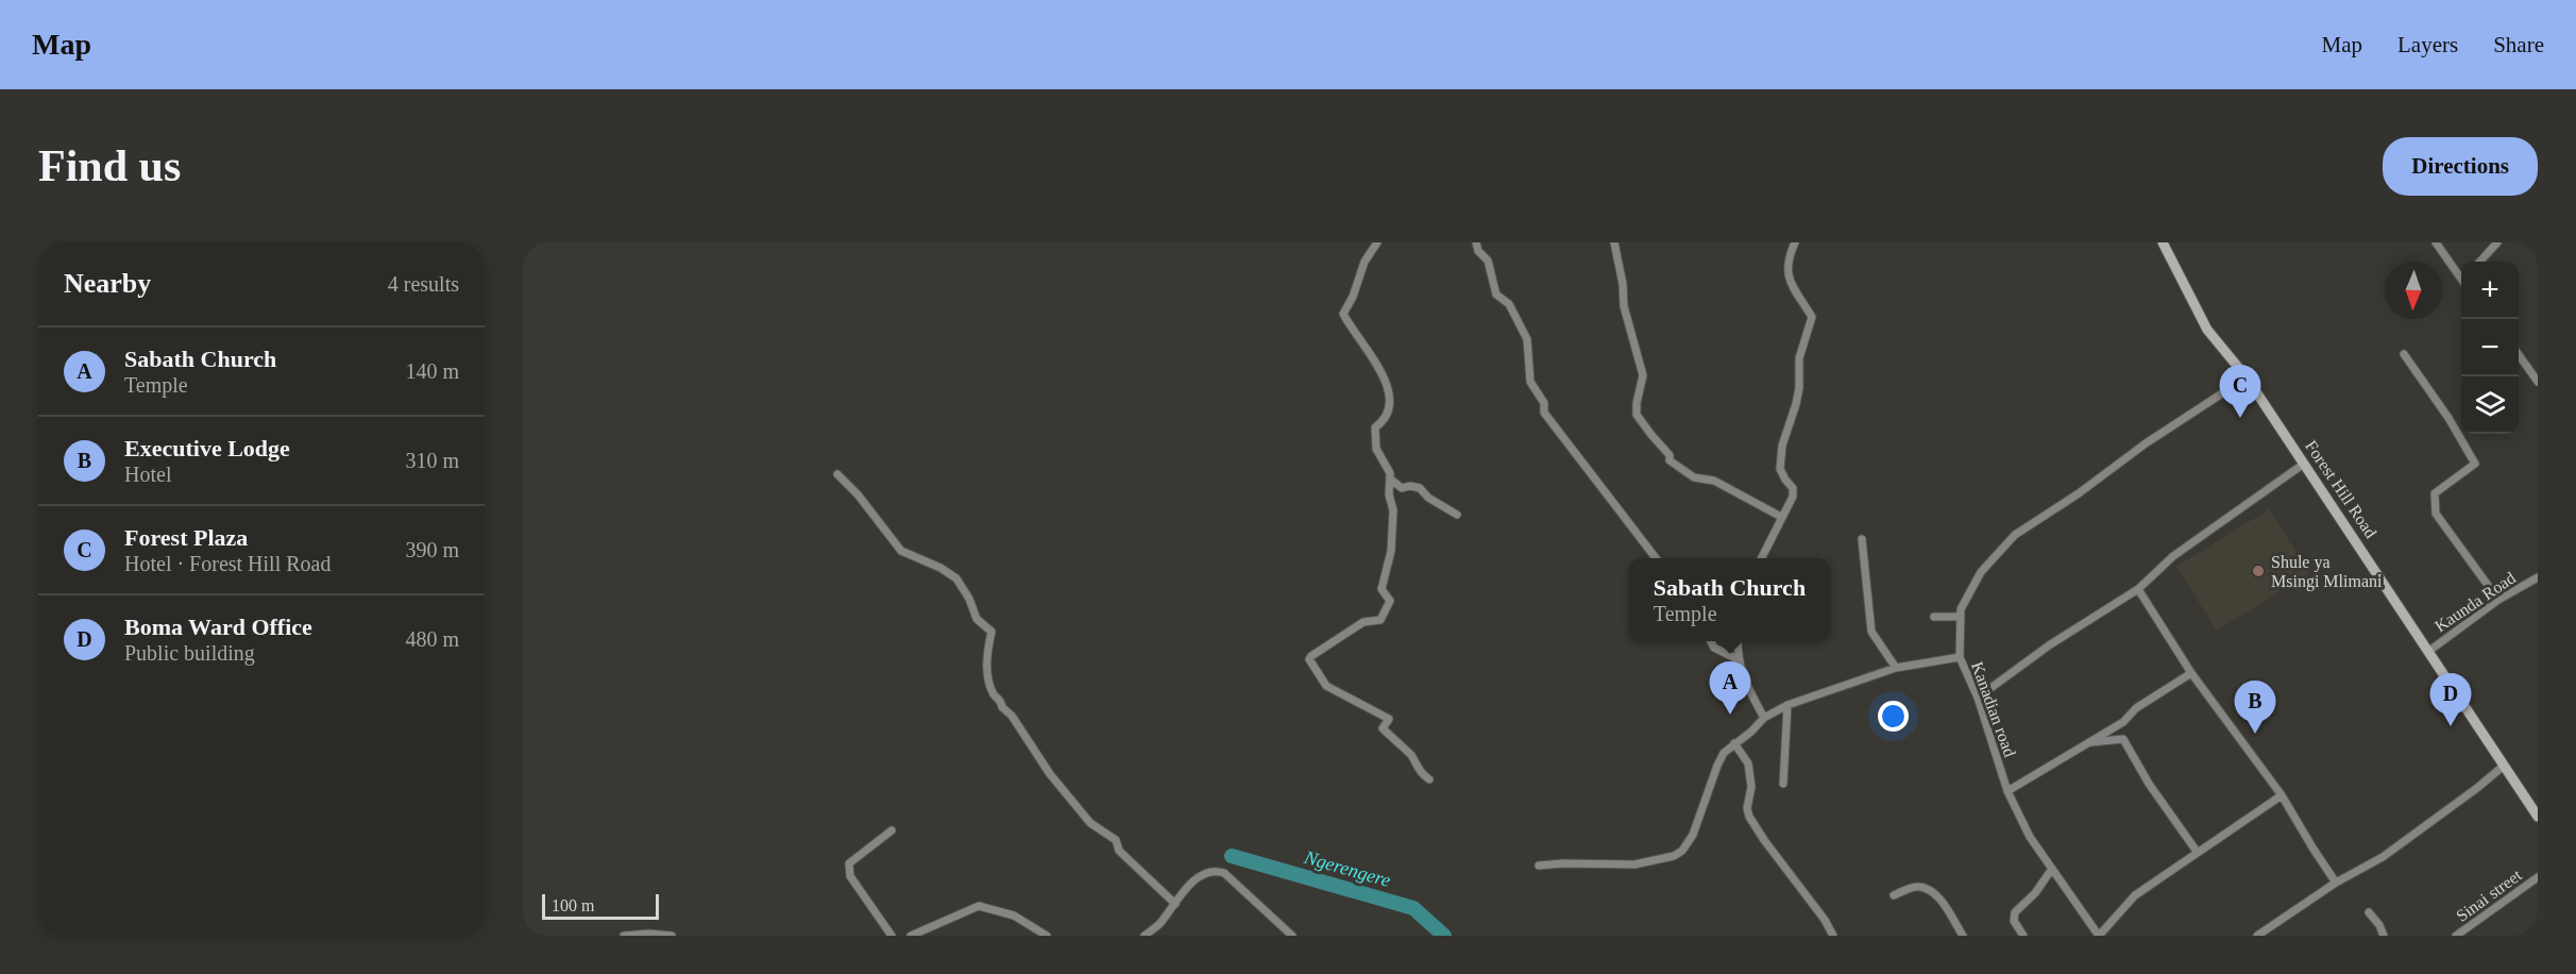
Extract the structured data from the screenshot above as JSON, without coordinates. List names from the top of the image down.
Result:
{
  "streets": {
    "street": [
      "Forest Hill Road",
      "Kaunda Road",
      "Kanadian road",
      "Sinai street"
    ]
  },
  "crossings": [
    ["Forest Hill Road", "Kaunda Road"],
    ["Forest Hill Road", "Kanadian road"]
  ],
  "water": ["Ngerengere"],
  "places": ["Shule ya Msingi Mlimani"],
  "scale_bar": "100 m",
  "north": "bottom",
  "page": {
    "header": "Map",
    "nav": ["Map", "Layers", "Share"],
    "buttons": "Directions",
    "title": "Find us",
    "heading": ["Nearby", "4 results"],
    "map_buttons": ["+", "−"],
    "list": [
      {
        "mark": "A",
        "name": "Sabath Church",
        "note": "Temple",
        "value": "140 m"
      },
      {
        "mark": "B",
        "name": "Executive Lodge",
        "note": "Hotel",
        "value": "310 m"
      },
      {
        "mark": "C",
        "name": "Forest Plaza",
        "note": "Hotel · Forest Hill Road",
        "value": "390 m"
      },
      {
        "mark": "D",
        "name": "Boma Ward Office",
        "note": "Public building",
        "value": "480 m"
      }
    ],
    "pins": [
      "C",
      "A",
      "D",
      "B"
    ],
    "popup": ["Sabath Church", "Temple"],
    "scale": "100 m"
  }
}
